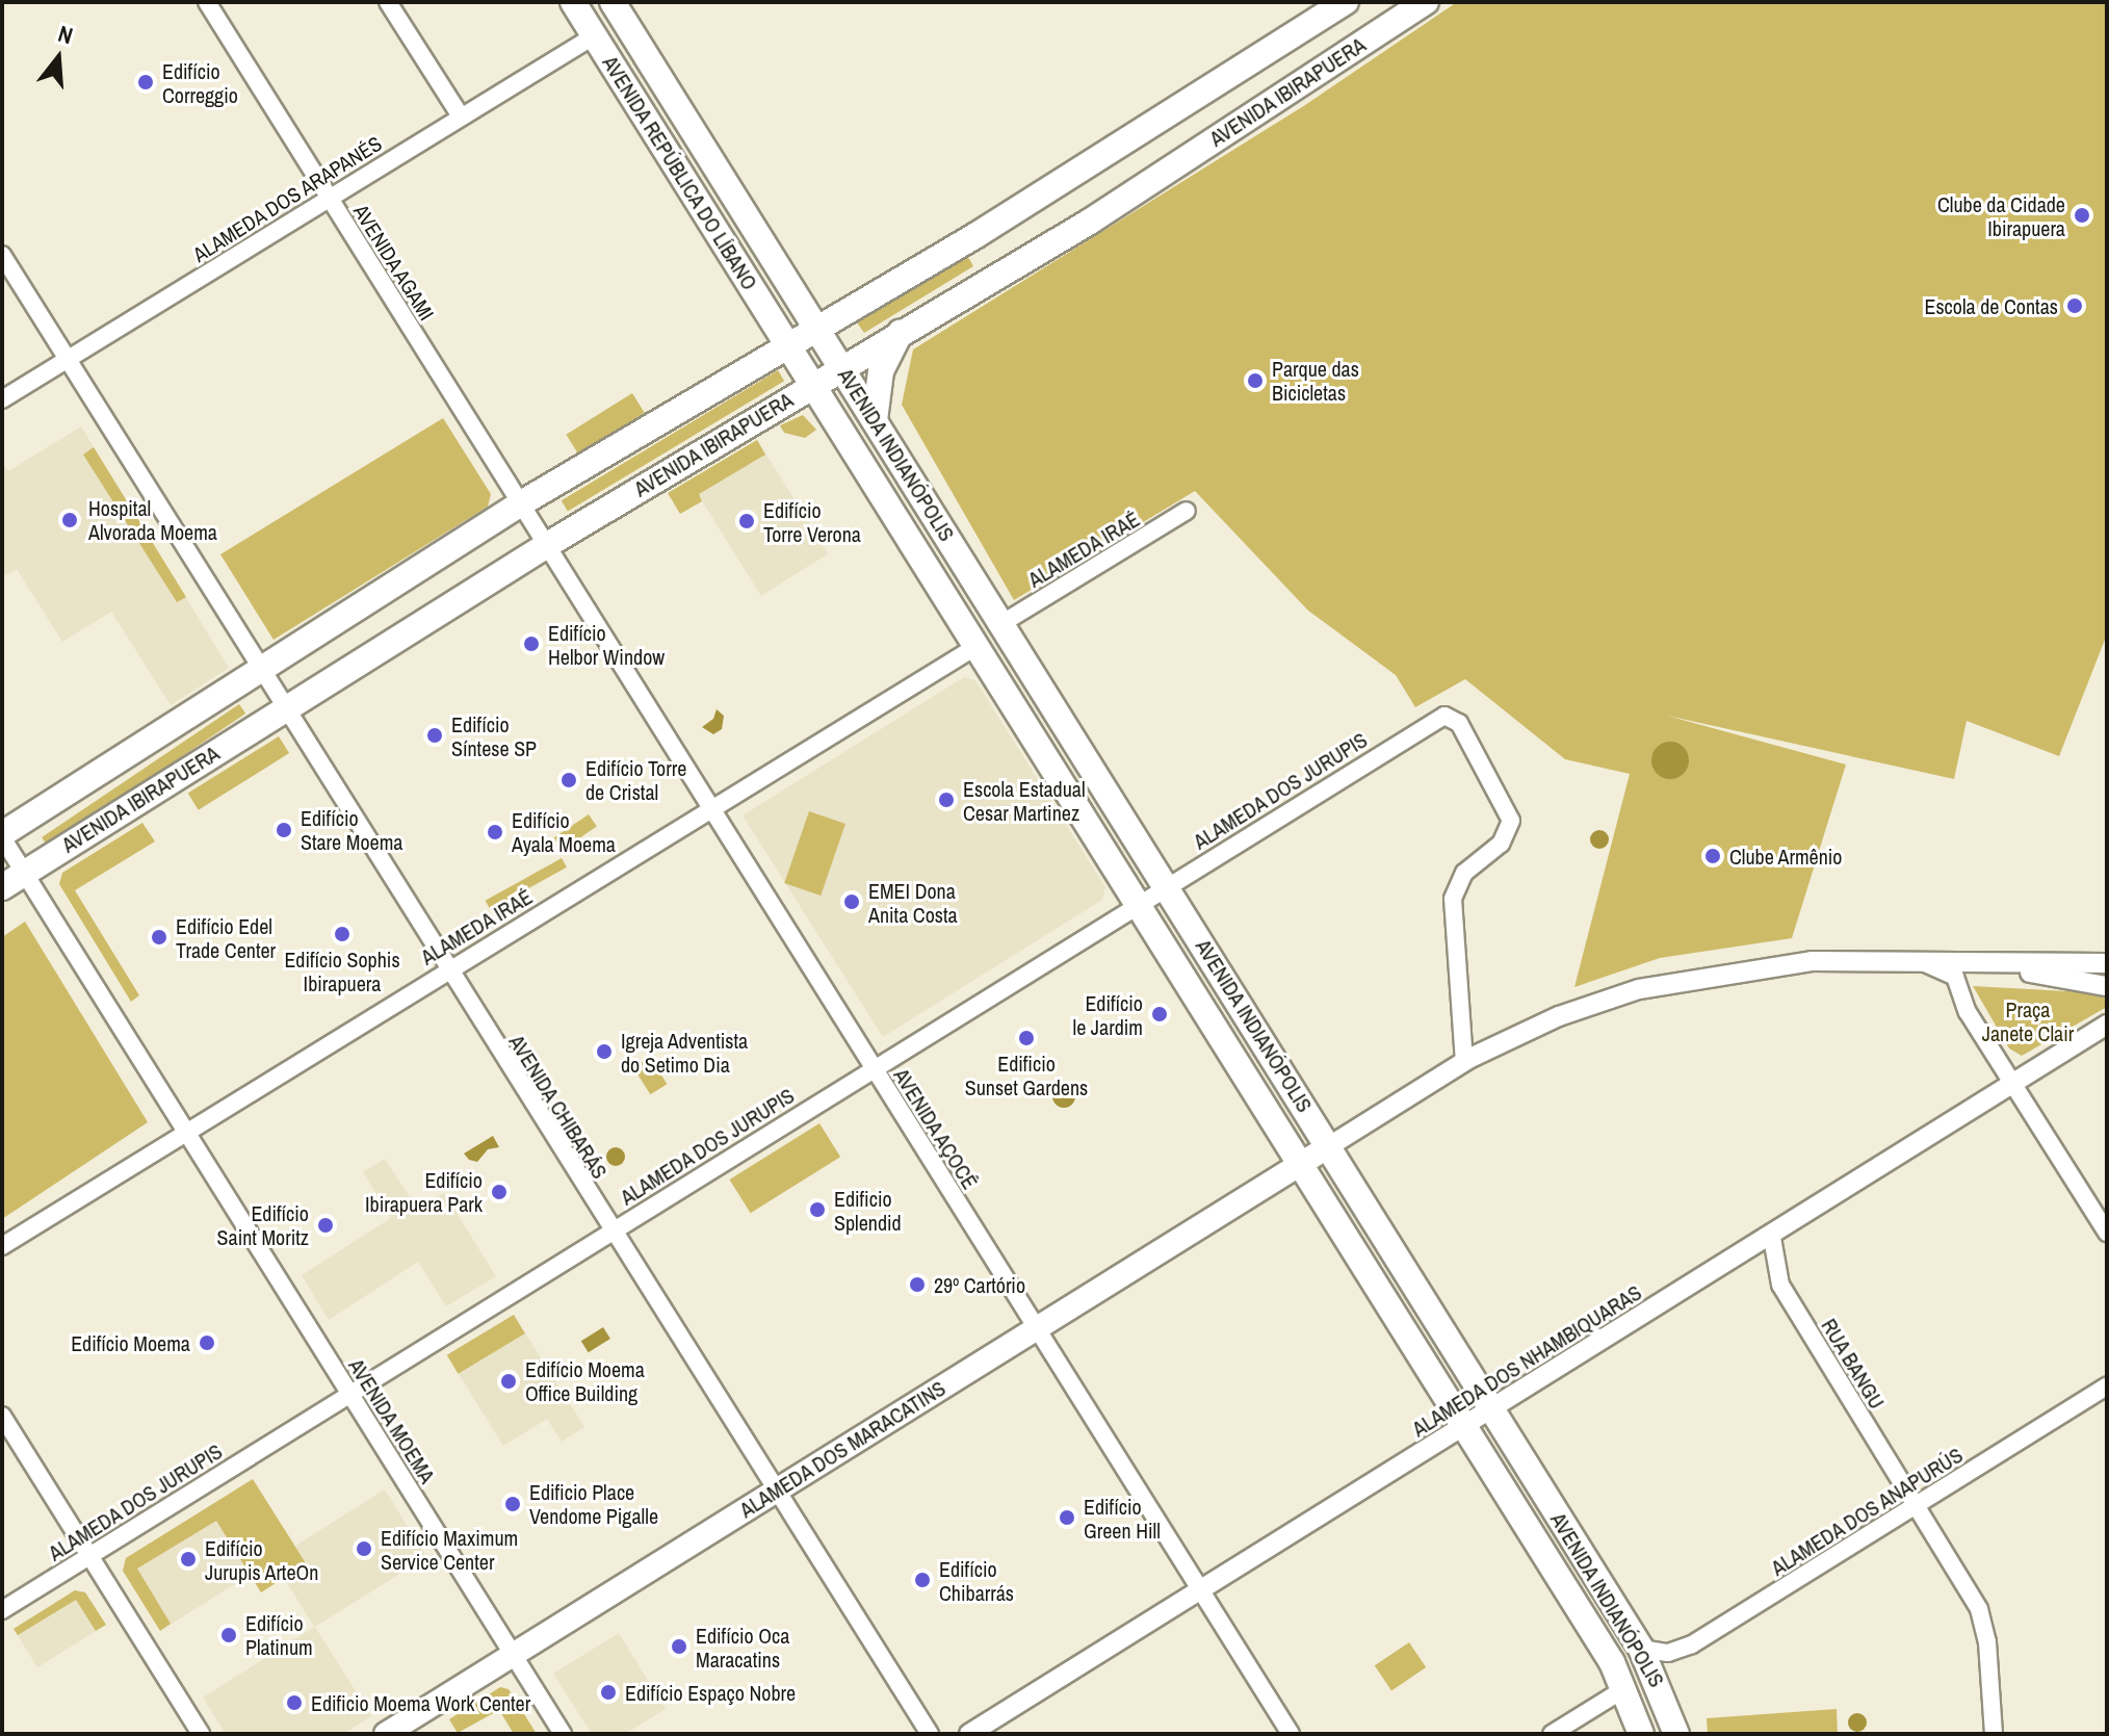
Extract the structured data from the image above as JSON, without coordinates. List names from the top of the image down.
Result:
{
  "streets": {
    "main road": [
      "AVENIDA IBIRAPUERA",
      "AVENIDA REPÚBLICA DO LÍBANO",
      "AVENIDA INDIANÓPOLIS",
      "ALAMEDA DOS MARACATINS"
    ],
    "street": [
      "ALAMEDA DOS ARAPANÉS",
      "AVENIDA AGAMI",
      "ALAMEDA IRAÉ",
      "ALAMEDA DOS JURUPIS",
      "AVENIDA CHIBARÁS",
      "AVENIDA AÇOCÊ",
      "ALAMEDA DOS NHAMBIQUARAS",
      "RUA BANGU",
      "AVENIDA MOEMA",
      "ALAMEDA DOS ANAPURÚS"
    ]
  },
  "crossings": [
    ["AVENIDA IBIRAPUERA", "AVENIDA REPÚBLICA DO LÍBANO"],
    ["AVENIDA IBIRAPUERA", "AVENIDA AGAMI"],
    ["AVENIDA IBIRAPUERA", "AVENIDA INDIANÓPOLIS"],
    ["AVENIDA IBIRAPUERA", "AVENIDA CHIBARÁS"],
    ["AVENIDA IBIRAPUERA", "AVENIDA AÇOCÊ"],
    ["AVENIDA IBIRAPUERA", "AVENIDA MOEMA"],
    ["AVENIDA REPÚBLICA DO LÍBANO", "ALAMEDA DOS ARAPANÉS"],
    ["AVENIDA REPÚBLICA DO LÍBANO", "AVENIDA INDIANÓPOLIS"],
    ["ALAMEDA DOS ARAPANÉS", "AVENIDA AGAMI"],
    ["ALAMEDA DOS ARAPANÉS", "AVENIDA CHIBARÁS"],
    ["AVENIDA AGAMI", "AVENIDA AÇOCÊ"],
    ["AVENIDA INDIANÓPOLIS", "ALAMEDA IRAÉ"],
    ["AVENIDA INDIANÓPOLIS", "ALAMEDA DOS JURUPIS"],
    ["AVENIDA INDIANÓPOLIS", "ALAMEDA DOS NHAMBIQUARAS"],
    ["AVENIDA INDIANÓPOLIS", "ALAMEDA DOS MARACATINS"],
    ["AVENIDA INDIANÓPOLIS", "ALAMEDA DOS ANAPURÚS"],
    ["ALAMEDA IRAÉ", "AVENIDA CHIBARÁS"],
    ["ALAMEDA IRAÉ", "AVENIDA AÇOCÊ"],
    ["ALAMEDA IRAÉ", "AVENIDA MOEMA"],
    ["ALAMEDA DOS JURUPIS", "AVENIDA CHIBARÁS"],
    ["ALAMEDA DOS JURUPIS", "AVENIDA AÇOCÊ"],
    ["ALAMEDA DOS JURUPIS", "AVENIDA MOEMA"],
    ["AVENIDA CHIBARÁS", "ALAMEDA DOS MARACATINS"],
    ["AVENIDA AÇOCÊ", "ALAMEDA DOS NHAMBIQUARAS"],
    ["AVENIDA AÇOCÊ", "ALAMEDA DOS MARACATINS"],
    ["ALAMEDA DOS NHAMBIQUARAS", "RUA BANGU"],
    ["RUA BANGU", "ALAMEDA DOS ANAPURÚS"],
    ["AVENIDA MOEMA", "ALAMEDA DOS MARACATINS"]
  ],
  "parks": ["Praça Janete Clair"],
  "places": [
    "Edifício Correggio",
    "Clube da Cidade Ibirapuera",
    "Escola de Contas",
    "Parque das Bicicletas",
    "Hospital Alvorada Moema",
    "Edifício Torre Verona",
    "Edifício Helbor Window",
    "Edifício Síntese SP",
    "Edifício Torre de Cristal",
    "Escola Estadual Cesar Martinez",
    "Edifício Stare Moema",
    "Edifício Ayala Moema",
    "Clube Armênio",
    "EMEI Dona Anita Costa",
    "Edifício Sophis Ibirapuera",
    "Edifício Edel Trade Center",
    "Edifício le Jardim",
    "Edificio Sunset Gardens",
    "Igreja Adventista do Setimo Dia",
    "Edifício Ibirapuera Park",
    "Edificio Splendid",
    "Edifício Saint Moritz",
    "29º Cartório",
    "Edifício Moema",
    "Edifício Moema Office Building",
    "Edificio Place Vendome Pigalle",
    "Edifício Green Hill",
    "Edifício Maximum Service Center",
    "Edifício Jurupis ArteOn",
    "Edifício Chibarrás",
    "Edifício Platinum",
    "Edifício Oca Maracatins",
    "Edifício Espaço Nobre",
    "Edificio Moema Work Center"
  ],
  "north": "top"
}
